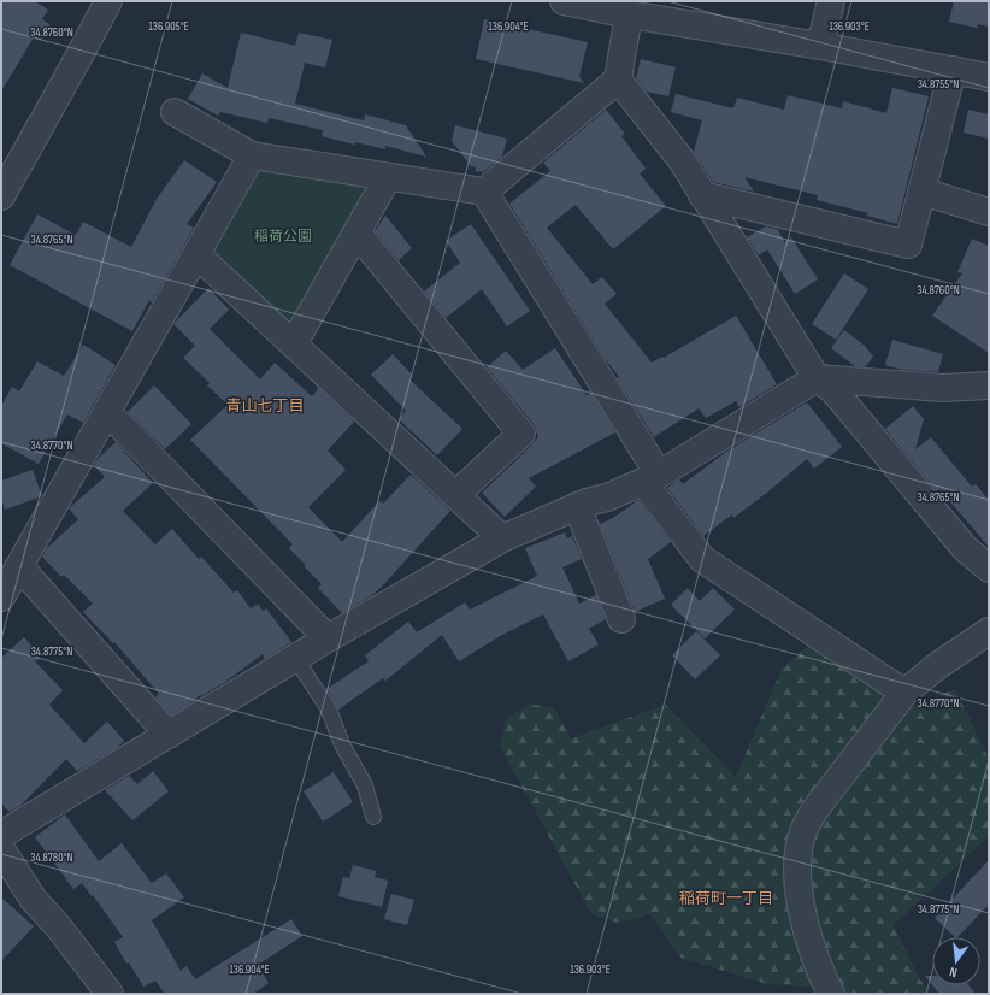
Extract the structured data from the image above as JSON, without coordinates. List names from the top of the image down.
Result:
{
  "districts": ["青山七丁目", "稲荷町一丁目"],
  "parks": ["稲荷公園"],
  "north": "bottom",
  "coordinates": [
    "136.904°E",
    "136.903°E",
    "136.905°E",
    "34.8760°N",
    "34.8755°N",
    "34.8765°N",
    "34.8770°N",
    "34.8775°N",
    "34.8780°N"
  ]
}
